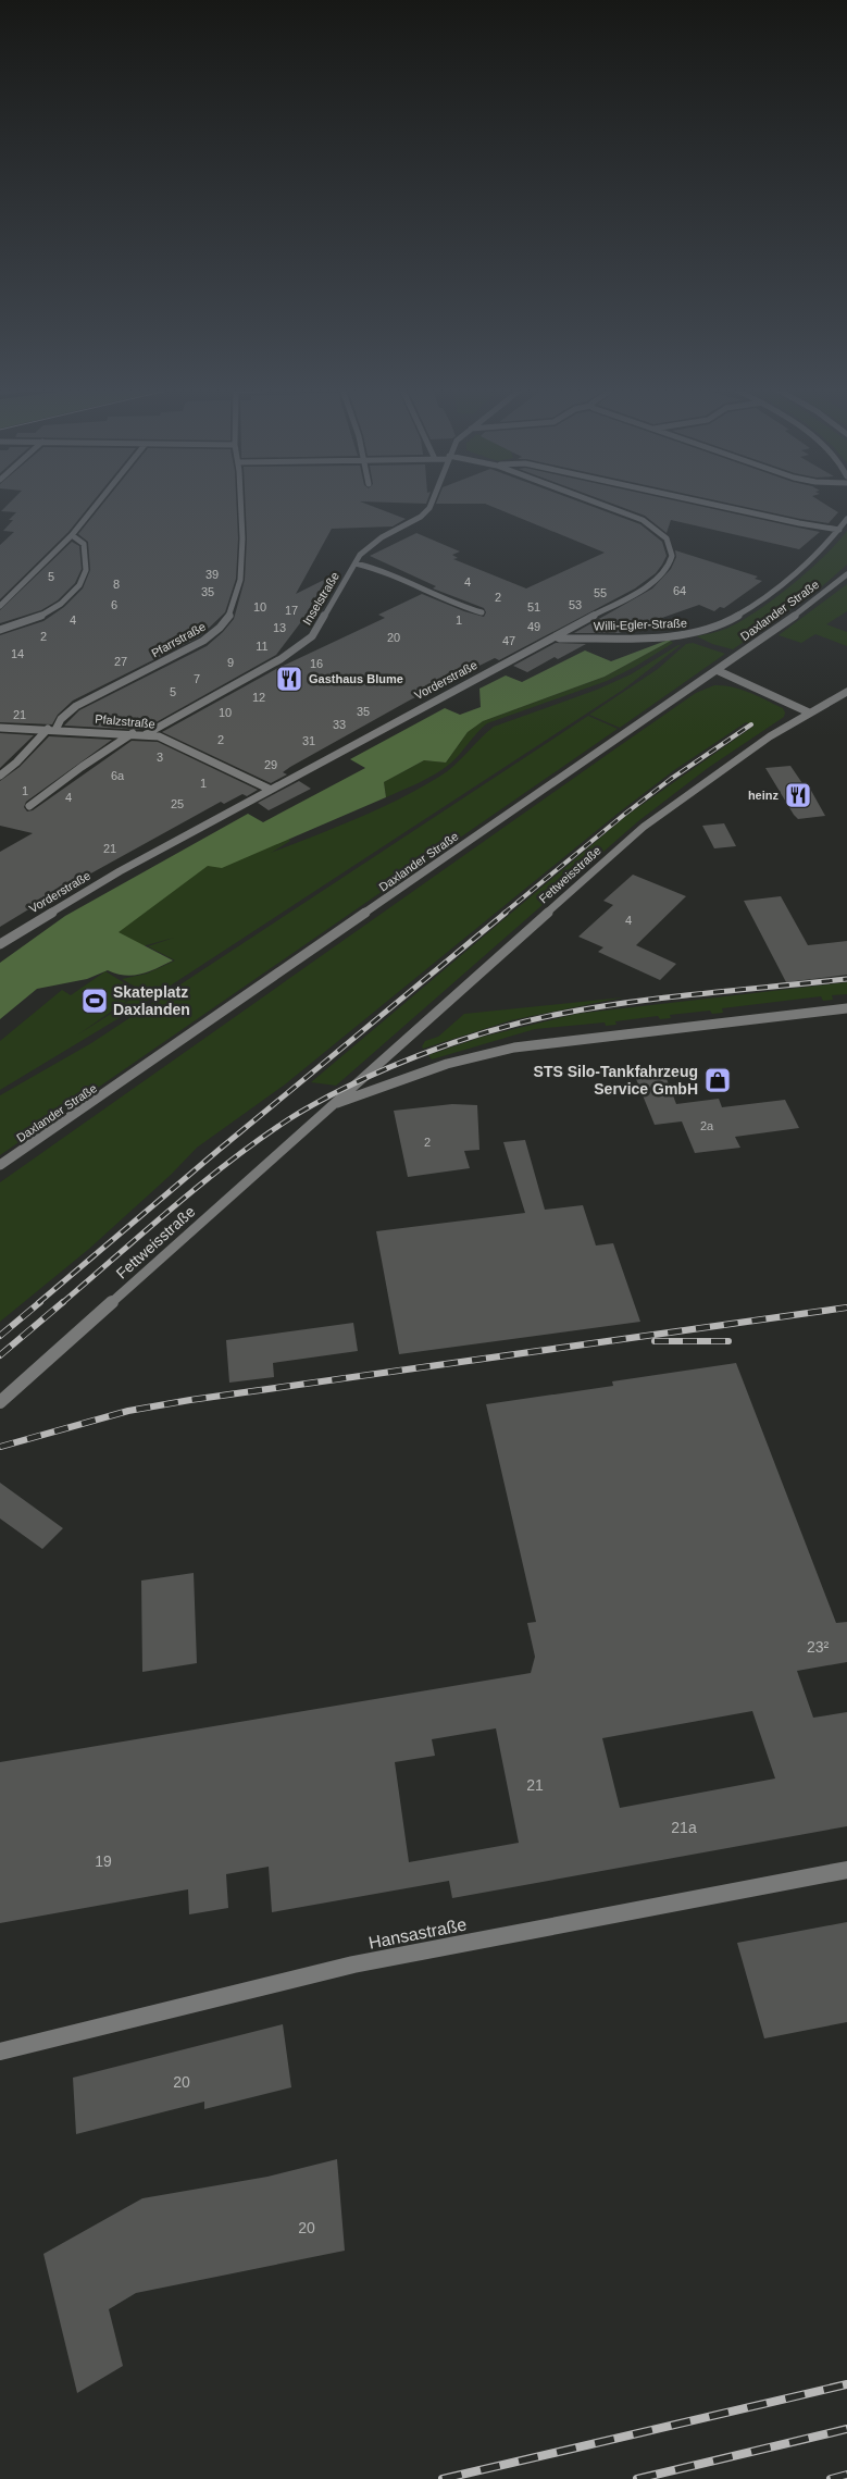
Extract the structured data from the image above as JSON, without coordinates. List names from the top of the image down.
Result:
{
  "streets": {
    "street": [
      "Inselstraße",
      "Daxlander Straße",
      "Willi-Egler-Straße",
      "Pfarrstraße",
      "Vorderstraße",
      "Pfalzstraße",
      "Fettweisstraße",
      "Hansastraße"
    ]
  },
  "crossings": [
    ["Inselstraße", "Pfalzstraße"],
    ["Willi-Egler-Straße", "Vorderstraße"],
    ["Pfarrstraße", "Pfalzstraße"],
    ["Vorderstraße", "Pfalzstraße"]
  ],
  "places": {
    "restaurant": ["Gasthaus Blume", "heinz"],
    "sports": ["Skateplatz Daxlanden"],
    "shop": ["STS Silo-Tankfahrzeug Service GmbH"]
  },
  "house_numbers": [
    "39",
    "5",
    "4",
    "8",
    "64",
    "35",
    "55",
    "2",
    "6",
    "53",
    "10",
    "51",
    "17",
    "4",
    "1",
    "49",
    "13",
    "2",
    "20",
    "47",
    "11",
    "14",
    "27",
    "9",
    "16",
    "7",
    "5",
    "12",
    "35",
    "10",
    "21",
    "33",
    "2",
    "31",
    "3",
    "29",
    "6a",
    "1",
    "1",
    "4",
    "25",
    "21",
    "4",
    "2a",
    "2",
    "23²",
    "21",
    "21a",
    "19",
    "20",
    "20"
  ]
}
